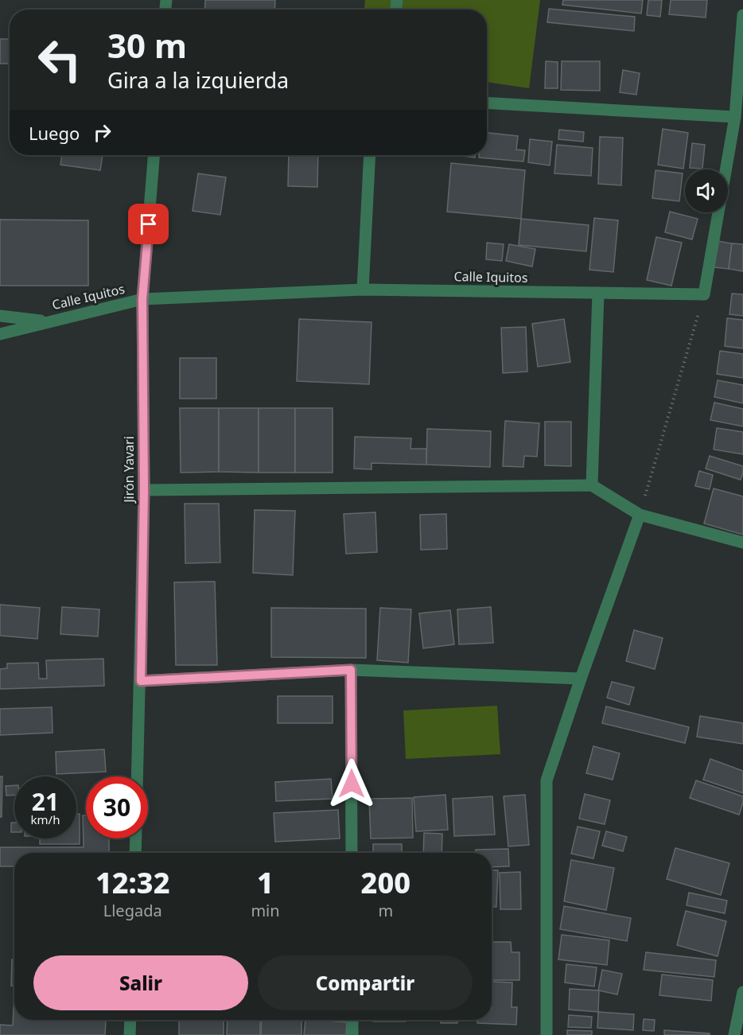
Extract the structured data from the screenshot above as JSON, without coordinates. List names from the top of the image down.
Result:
{
  "streets": {
    "street": ["Calle Iquitos", "Jirón Yavari"]
  },
  "crossings": [
    ["Calle Iquitos", "Jirón Yavari"]
  ],
  "page": {
    "turn": ["30 m", "Gira a la izquierda"],
    "then": "Luego",
    "speed": "21 km/h",
    "limit": "30",
    "eta": [
      "12:32",
      "Llegada",
      "1",
      "min",
      "200",
      "m"
    ],
    "buttons": ["Salir", "Compartir"]
  }
}
